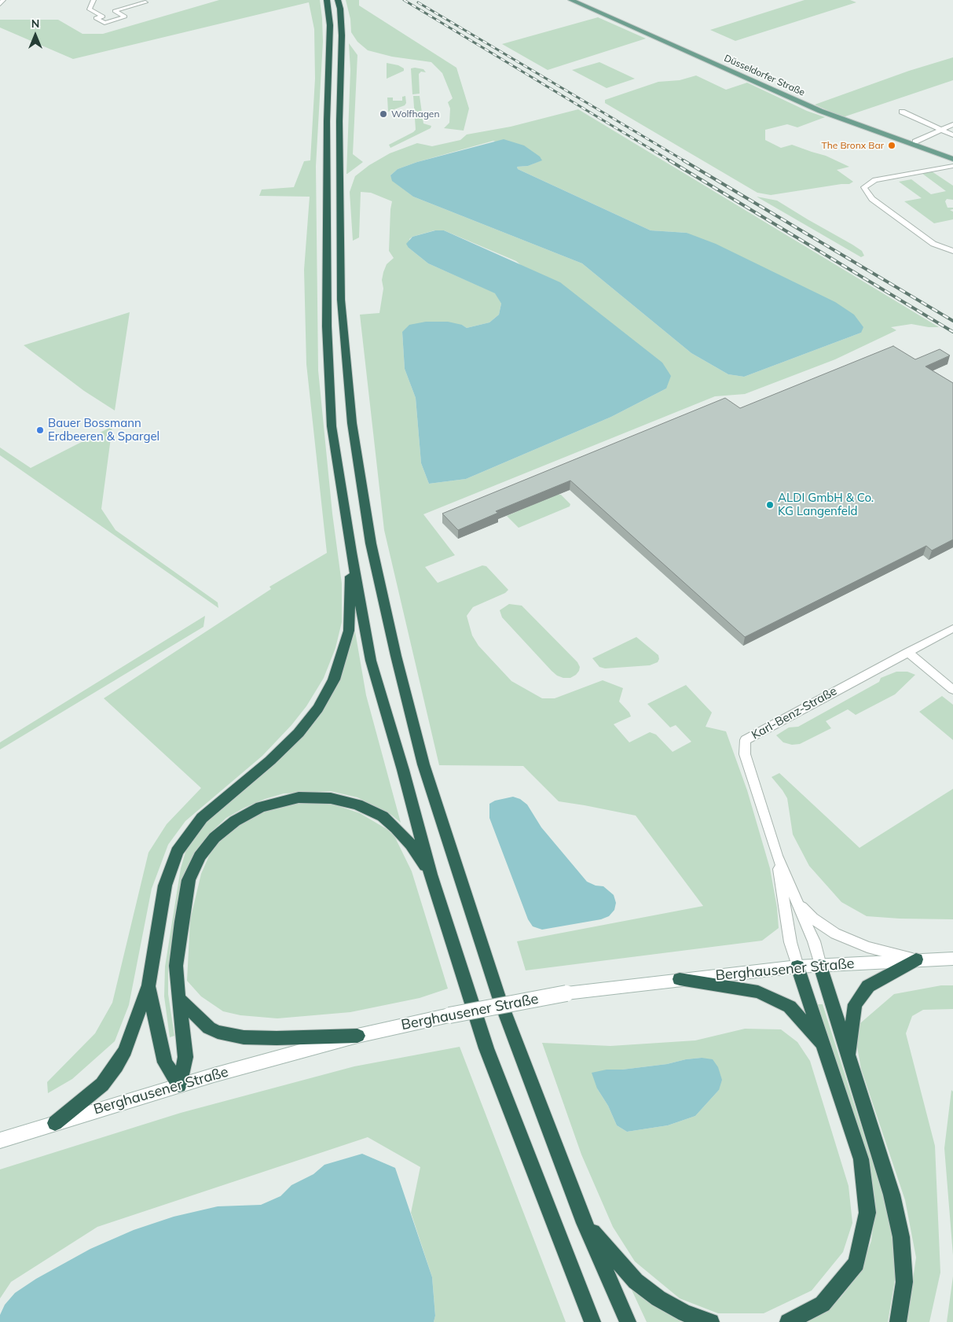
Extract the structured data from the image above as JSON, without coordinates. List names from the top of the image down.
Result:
{
  "streets": {
    "main road": ["Düsseldorfer Straße", "Berghausener Straße"],
    "street": ["Karl-Benz-Straße"]
  },
  "crossings": [
    ["Karl-Benz-Straße", "Berghausener Straße"]
  ],
  "places": [
    "Wolfhagen",
    "The Bronx Bar",
    "Bauer Bossmann Erdbeeren & Spargel",
    "ALDI GmbH & Co. KG Langenfeld"
  ],
  "north": "top"
}
